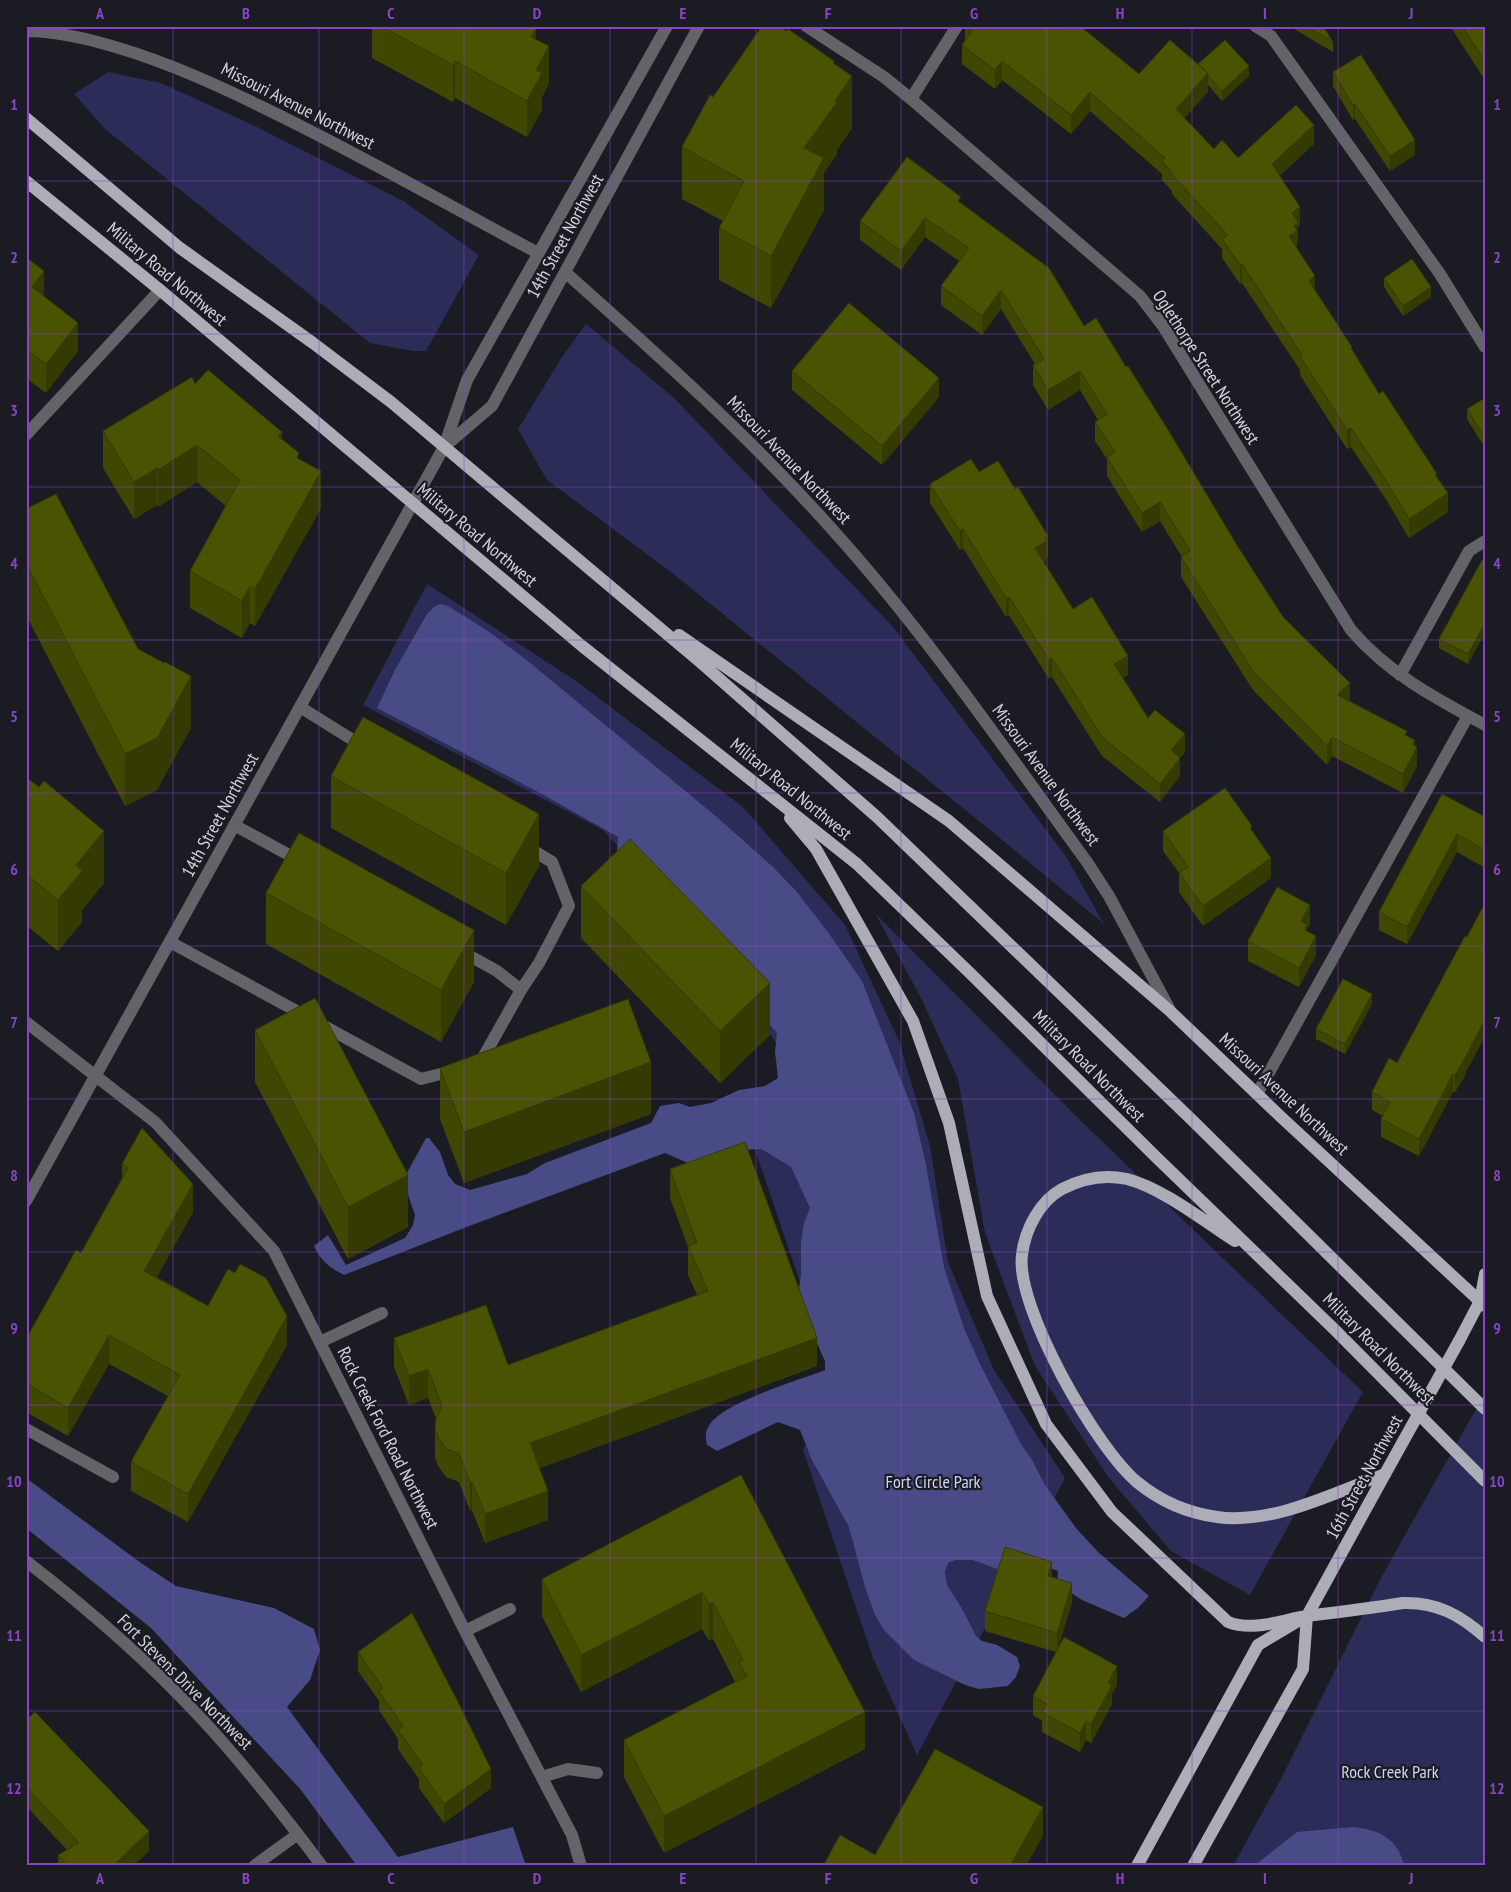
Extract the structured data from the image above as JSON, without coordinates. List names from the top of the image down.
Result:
{
  "streets": {
    "main road": ["Missouri Avenue Northwest", "Military Road Northwest", "16th Street Northwest"],
    "street": [
      "14th Street Northwest",
      "Oglethorpe Street Northwest",
      "Rock Creek Ford Road Northwest",
      "Fort Stevens Drive Northwest"
    ]
  },
  "crossings": [
    ["Missouri Avenue Northwest", "14th Street Northwest"],
    ["Missouri Avenue Northwest", "16th Street Northwest"],
    ["14th Street Northwest", "Military Road Northwest"],
    ["14th Street Northwest", "Rock Creek Ford Road Northwest"]
  ],
  "parks": ["Fort Circle Park", "Rock Creek Park"],
  "grid": {
    "columns": [
      "A",
      "B",
      "C",
      "D",
      "E",
      "F",
      "G",
      "H",
      "I",
      "J"
    ],
    "rows": [
      "1",
      "2",
      "3",
      "4",
      "5",
      "6",
      "7",
      "8",
      "9",
      "10",
      "11",
      "12"
    ]
  }
}
